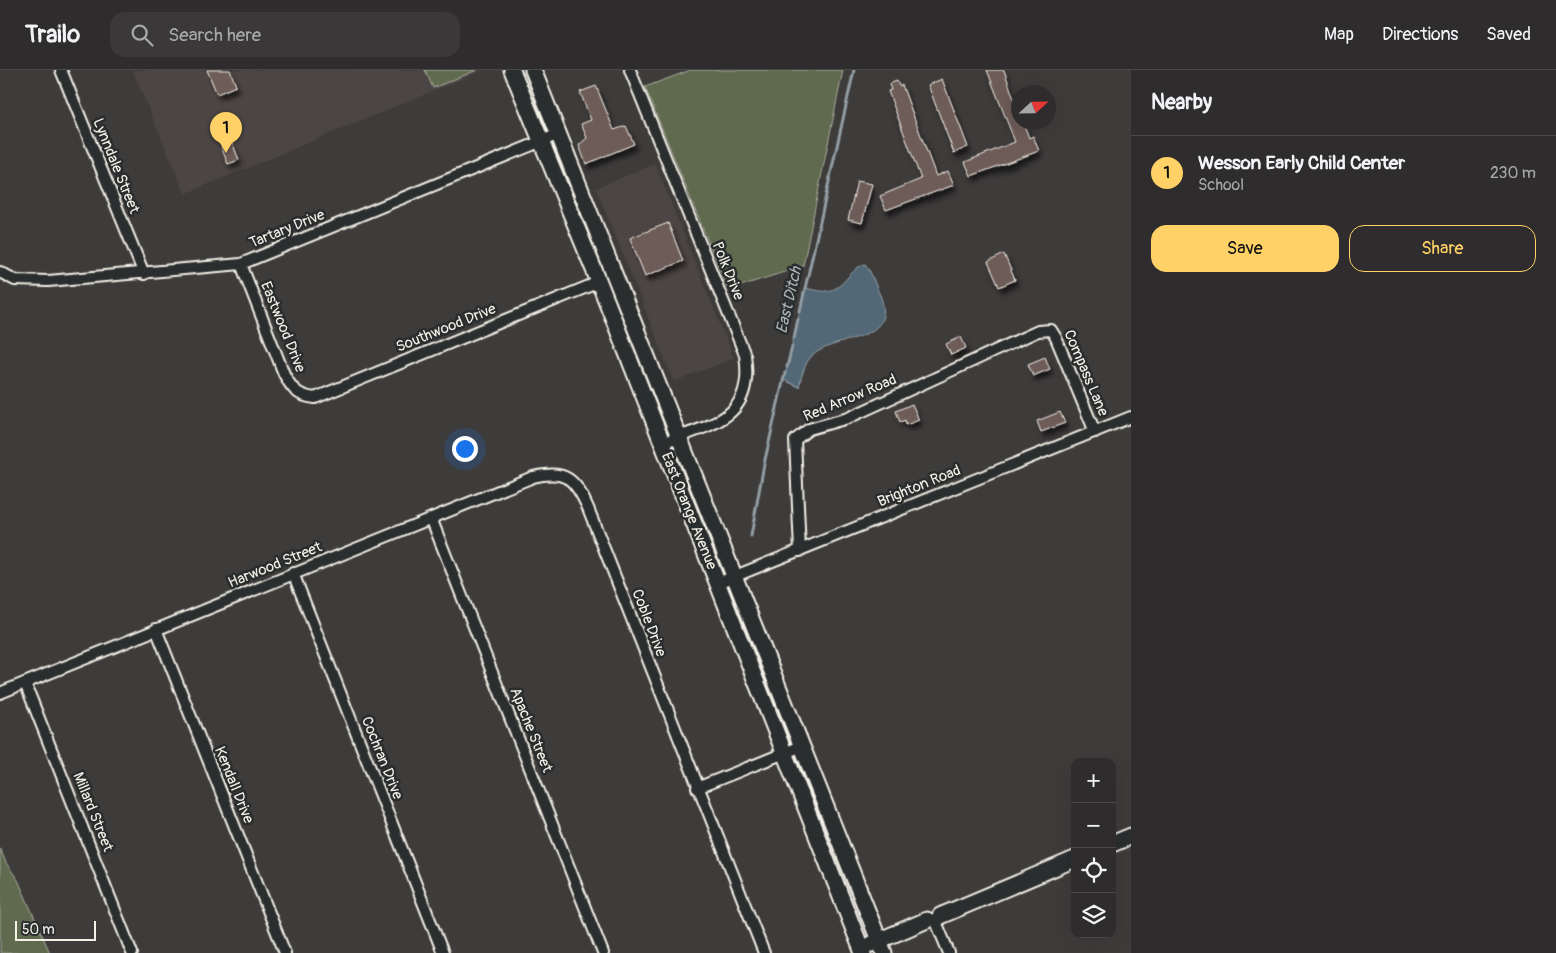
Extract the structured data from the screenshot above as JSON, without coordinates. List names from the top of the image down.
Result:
{
  "streets": {
    "street": [
      "Lynndale Street",
      "Tartary Drive",
      "Polk Drive",
      "Eastwood Drive",
      "Southwood Drive",
      "Compass Lane",
      "Red Arrow Road",
      "Brighton Road",
      "East Orange Avenue",
      "Harwood Street",
      "Coble Drive",
      "Apache Street",
      "Cochran Drive",
      "Kendall Drive",
      "Millard Street"
    ]
  },
  "crossings": [
    ["Lynndale Street", "Tartary Drive"],
    ["Tartary Drive", "Eastwood Drive"],
    ["Tartary Drive", "East Orange Avenue"],
    ["Polk Drive", "East Orange Avenue"],
    ["Eastwood Drive", "Southwood Drive"],
    ["Southwood Drive", "East Orange Avenue"],
    ["Compass Lane", "Red Arrow Road"],
    ["Compass Lane", "Brighton Road"],
    ["Red Arrow Road", "Brighton Road"],
    ["Brighton Road", "East Orange Avenue"],
    ["Harwood Street", "Coble Drive"],
    ["Harwood Street", "Apache Street"],
    ["Harwood Street", "Cochran Drive"],
    ["Harwood Street", "Kendall Drive"],
    ["Harwood Street", "Millard Street"]
  ],
  "water": ["East Ditch"],
  "scale_bar": "50 m",
  "north": "right",
  "page": {
    "header": "Trailo",
    "search": "Search here",
    "nav": ["Map", "Directions", "Saved"],
    "heading": "Nearby",
    "pins": "1",
    "list": [
      {
        "mark": "1",
        "name": "Wesson Early Child Center",
        "note": "School",
        "value": "230 m"
      }
    ],
    "buttons": ["Save", "Share"],
    "map_buttons": ["+", "−"],
    "scale": "50 m"
  }
}
